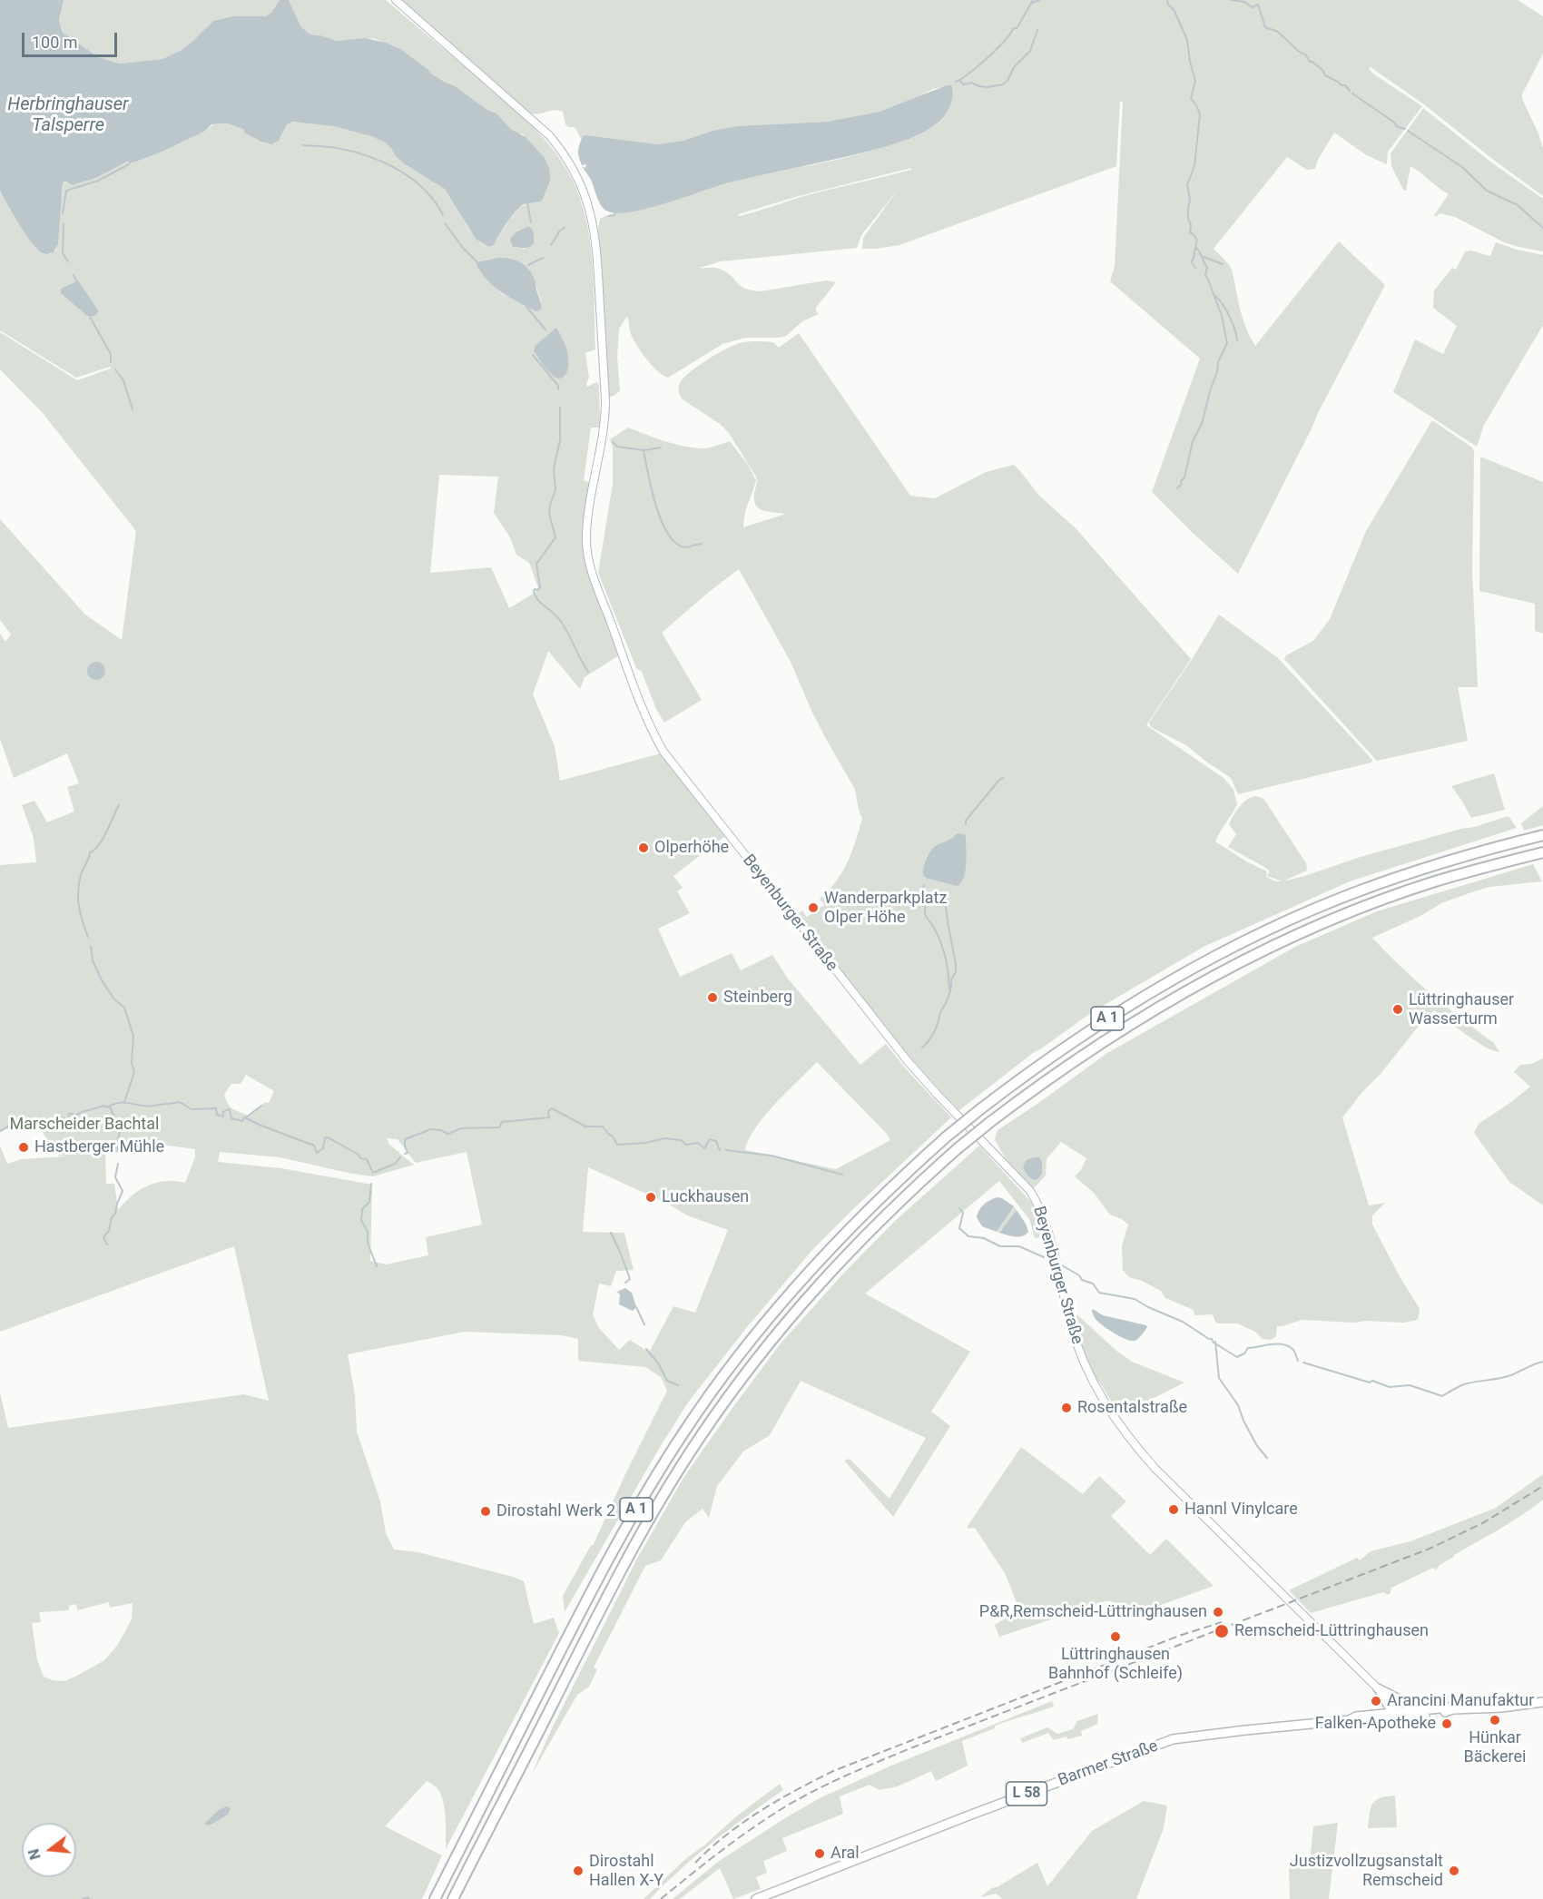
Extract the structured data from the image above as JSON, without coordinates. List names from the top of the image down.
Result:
{
  "streets": {
    "highway": ["A 1"],
    "main road": ["Beyenburger Straße", "Barmer Straße", "L 58"]
  },
  "water": ["Herbringhauser Talsperre"],
  "parks": ["Marscheider Bachtal"],
  "places": [
    "Olperhöhe",
    "Wanderparkplatz Olper Höhe",
    "Steinberg",
    "Lüttringhauser Wasserturm",
    "Hastberger Mühle",
    "Luckhausen",
    "Rosentalstraße",
    "Hannl Vinylcare",
    "Dirostahl Werk 2",
    "P&R,Remscheid-Lüttringhausen",
    "Remscheid-Lüttringhausen",
    "Lüttringhausen Bahnhof (Schleife)",
    "Arancini Manufaktur",
    "Hünkar Bäckerei",
    "Falken-Apotheke",
    "Aral",
    "Dirostahl Hallen X-Y",
    "Justizvollzugsanstalt Remscheid"
  ],
  "scale_bar": "100 m",
  "north": "left"
}
